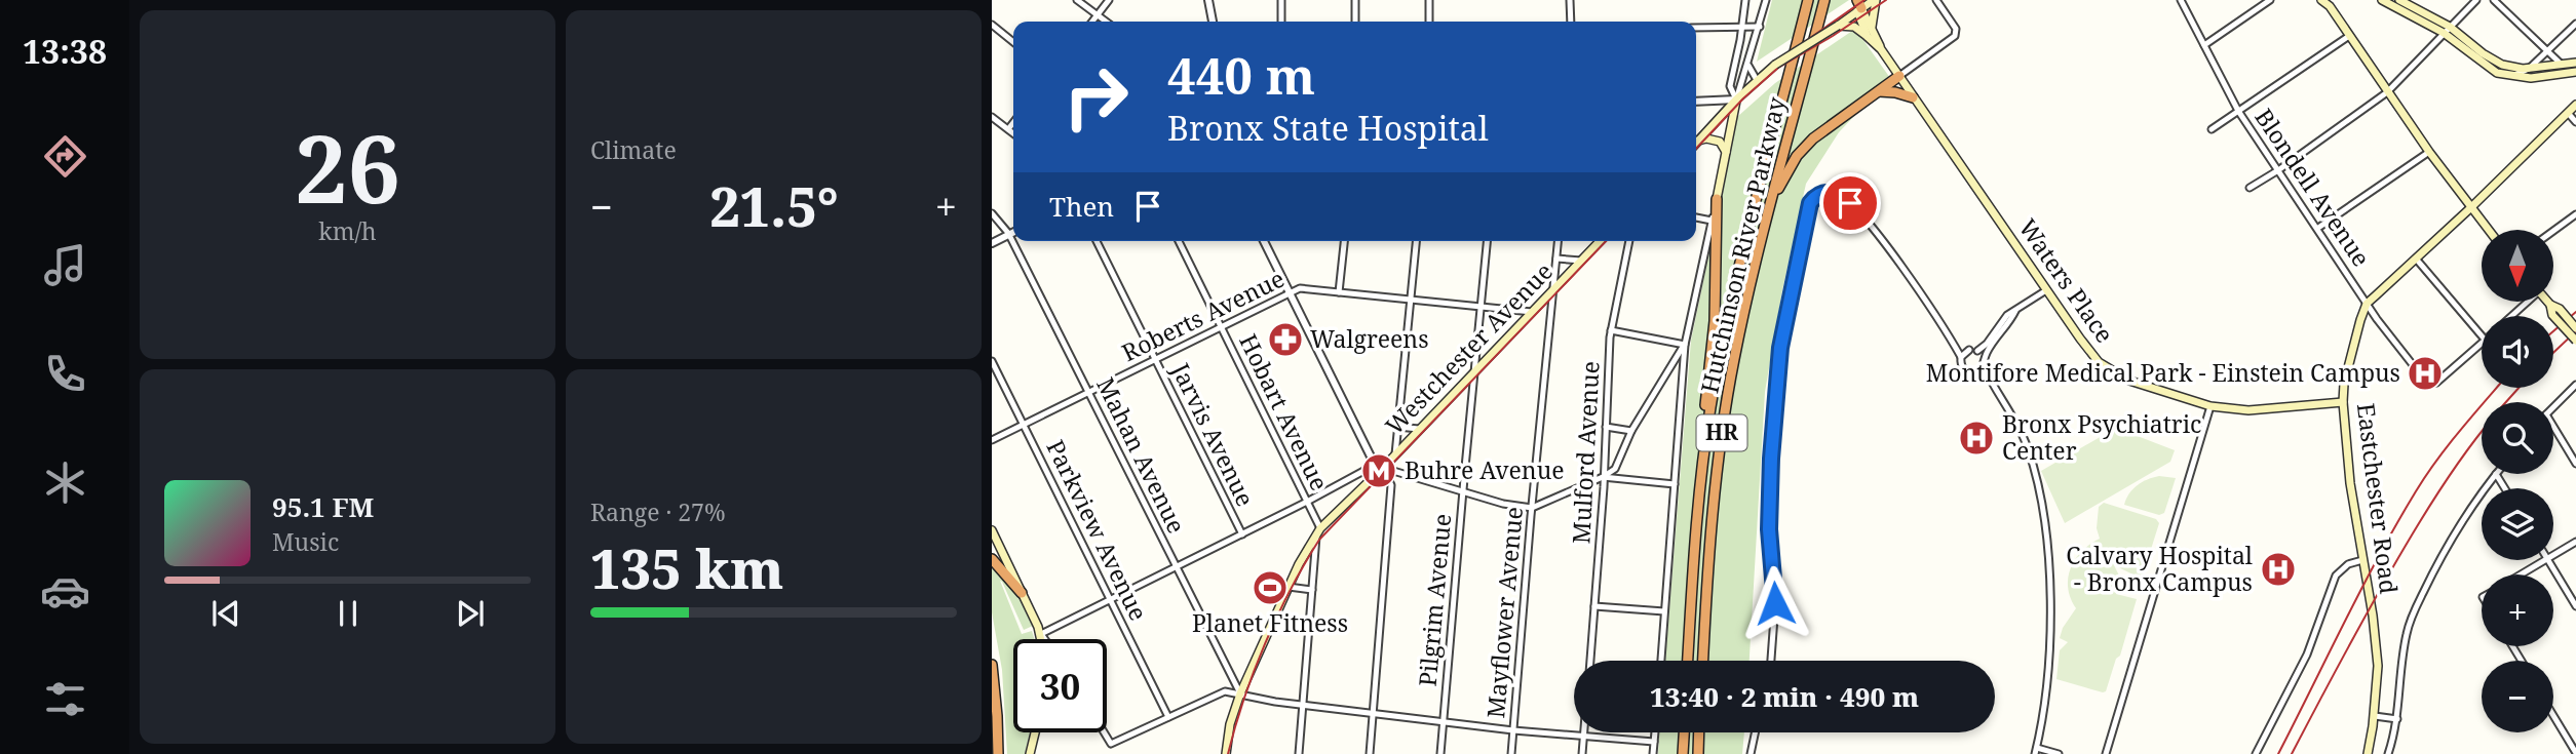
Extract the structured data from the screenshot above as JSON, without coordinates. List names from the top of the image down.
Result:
{
  "streets": {
    "highway": ["Hutchinson River Parkway", "HR"],
    "main road": ["Waters Place", "Westchester Avenue", "Eastchester Road"],
    "street": [
      "Blondell Avenue",
      "Roberts Avenue",
      "Hobart Avenue",
      "Jarvis Avenue",
      "Mulford Avenue",
      "Mahan Avenue",
      "Parkview Avenue",
      "Pilgrim Avenue",
      "Mayflower Avenue"
    ]
  },
  "crossings": [
    ["Blondell Avenue", "Eastchester Road"],
    ["Waters Place", "Eastchester Road"],
    ["Roberts Avenue", "Westchester Avenue"],
    ["Roberts Avenue", "Hobart Avenue"],
    ["Roberts Avenue", "Jarvis Avenue"],
    ["Roberts Avenue", "Mahan Avenue"],
    ["Roberts Avenue", "Parkview Avenue"],
    ["Roberts Avenue", "Pilgrim Avenue"],
    ["Westchester Avenue", "Hobart Avenue"],
    ["Westchester Avenue", "Mahan Avenue"],
    ["Westchester Avenue", "Pilgrim Avenue"],
    ["Westchester Avenue", "Mayflower Avenue"]
  ],
  "places": {
    "pharmacy": ["Walgreens"],
    "hospital": ["Montifore Medical Park - Einstein Campus", "Bronx Psychiatric Center", "Calvary Hospital - Bronx Campus"],
    "metro station": ["Buhre Avenue"],
    "sports": ["Planet Fitness"]
  },
  "north": "bottom",
  "page": {
    "tabs": "13:38",
    "tile": [
      ["26", "km/h"],
      "Climate",
      ["Range · 27%", "135 km"]
    ],
    "turn": ["440 m", "Bronx State Hospital"],
    "then": "Then",
    "heat": ["−", "21.5°", "+"],
    "map_buttons": ["+", "−"],
    "song": ["95.1 FM", "Music"],
    "limit": "30",
    "trip": "13:40 · 2 min · 490 m"
  }
}
